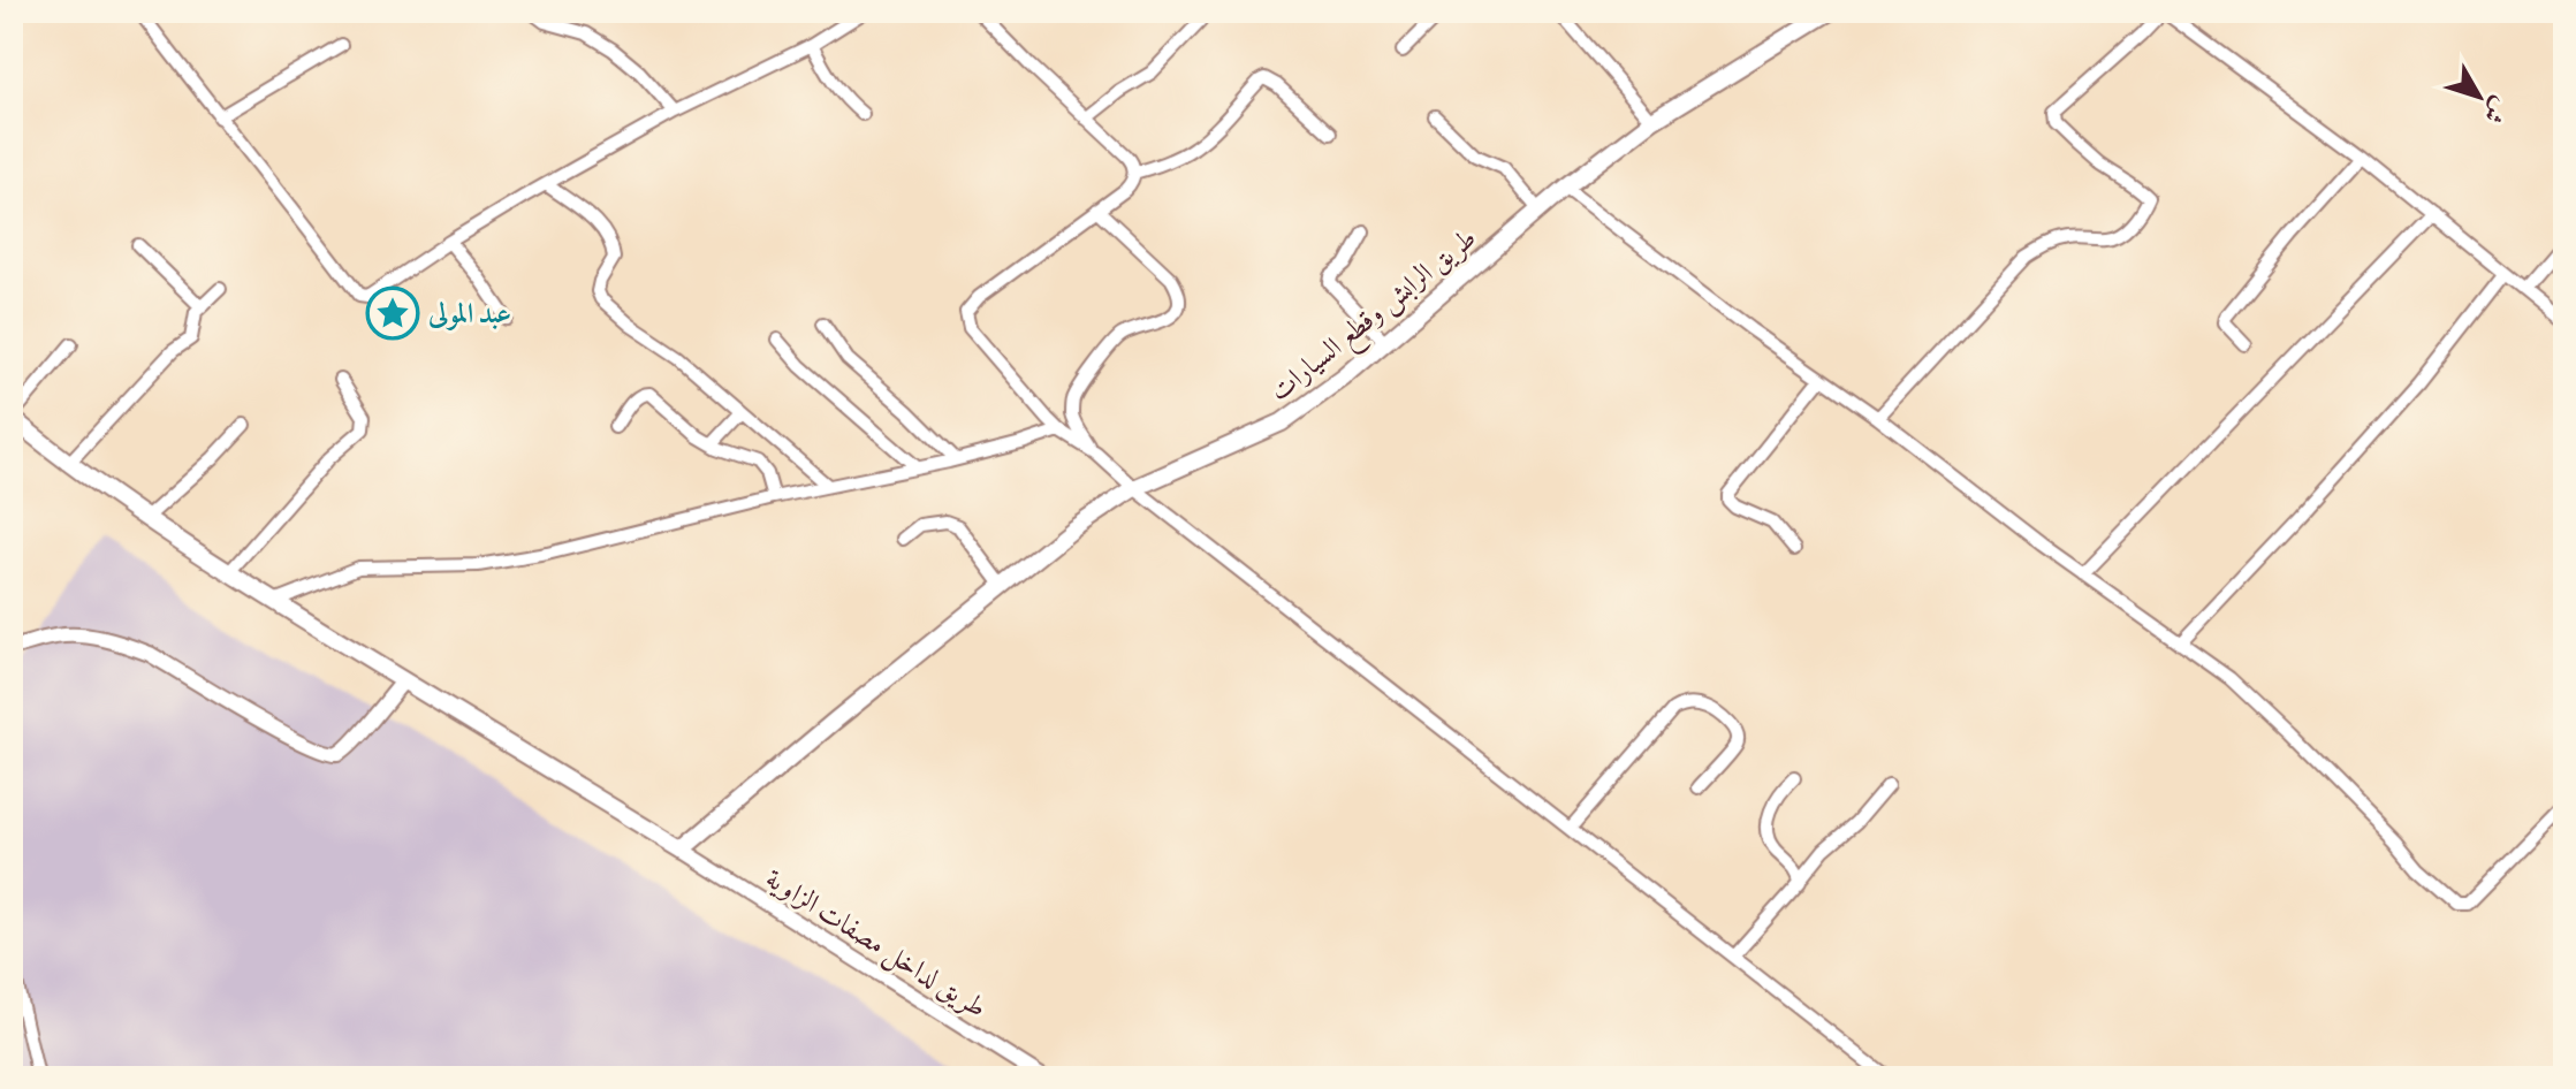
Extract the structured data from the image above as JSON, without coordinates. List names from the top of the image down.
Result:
{
  "streets": {
    "main road": ["طريق الرابش وقطع السيارات"],
    "street": ["طريق لداخل مصفات الزاوية"]
  },
  "crossings": [
    ["طريق الرابش وقطع السيارات", "طريق لداخل مصفات الزاوية"]
  ],
  "places": {
    "place": ["عبد المولى"]
  },
  "north": "bottom right"
}
